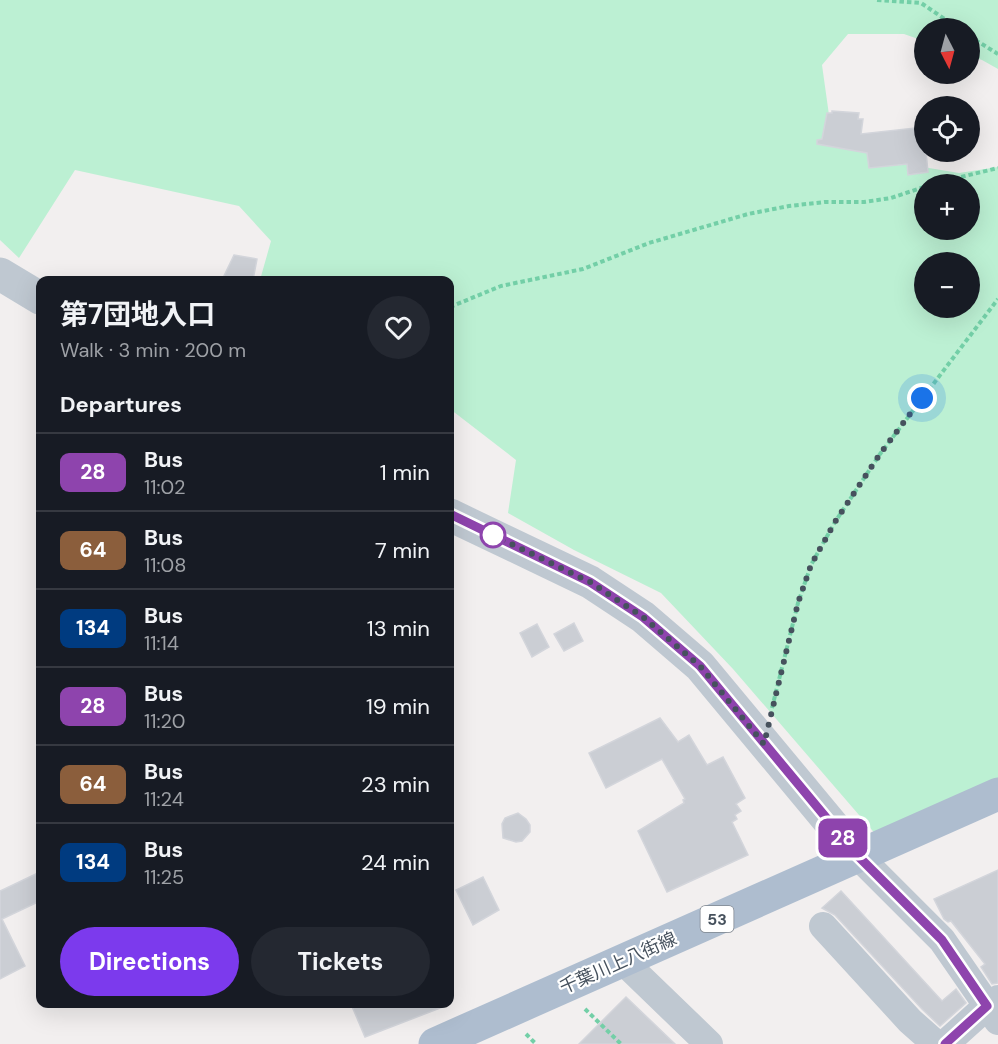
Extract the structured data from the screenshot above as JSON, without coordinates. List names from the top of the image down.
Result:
{
  "streets": {
    "main road": ["53", "千葉川上八街線"]
  },
  "lines": ["bus line 28"],
  "north": "bottom",
  "page": {
    "on_map": "28",
    "map_buttons": ["+", "−"],
    "heading": [
      ["第7団地入口", "Walk · 3 min · 200 m"],
      "Departures"
    ],
    "list": [
      {
        "mark": "28",
        "name": "Bus",
        "note": "11:02",
        "value": "1 min"
      },
      {
        "mark": "64",
        "name": "Bus",
        "note": "11:08",
        "value": "7 min"
      },
      {
        "mark": "134",
        "name": "Bus",
        "note": "11:14",
        "value": "13 min"
      },
      {
        "mark": "28",
        "name": "Bus",
        "note": "11:20",
        "value": "19 min"
      },
      {
        "mark": "64",
        "name": "Bus",
        "note": "11:24",
        "value": "23 min"
      },
      {
        "mark": "134",
        "name": "Bus",
        "note": "11:25",
        "value": "24 min"
      }
    ],
    "buttons": ["Directions", "Tickets"]
  }
}
